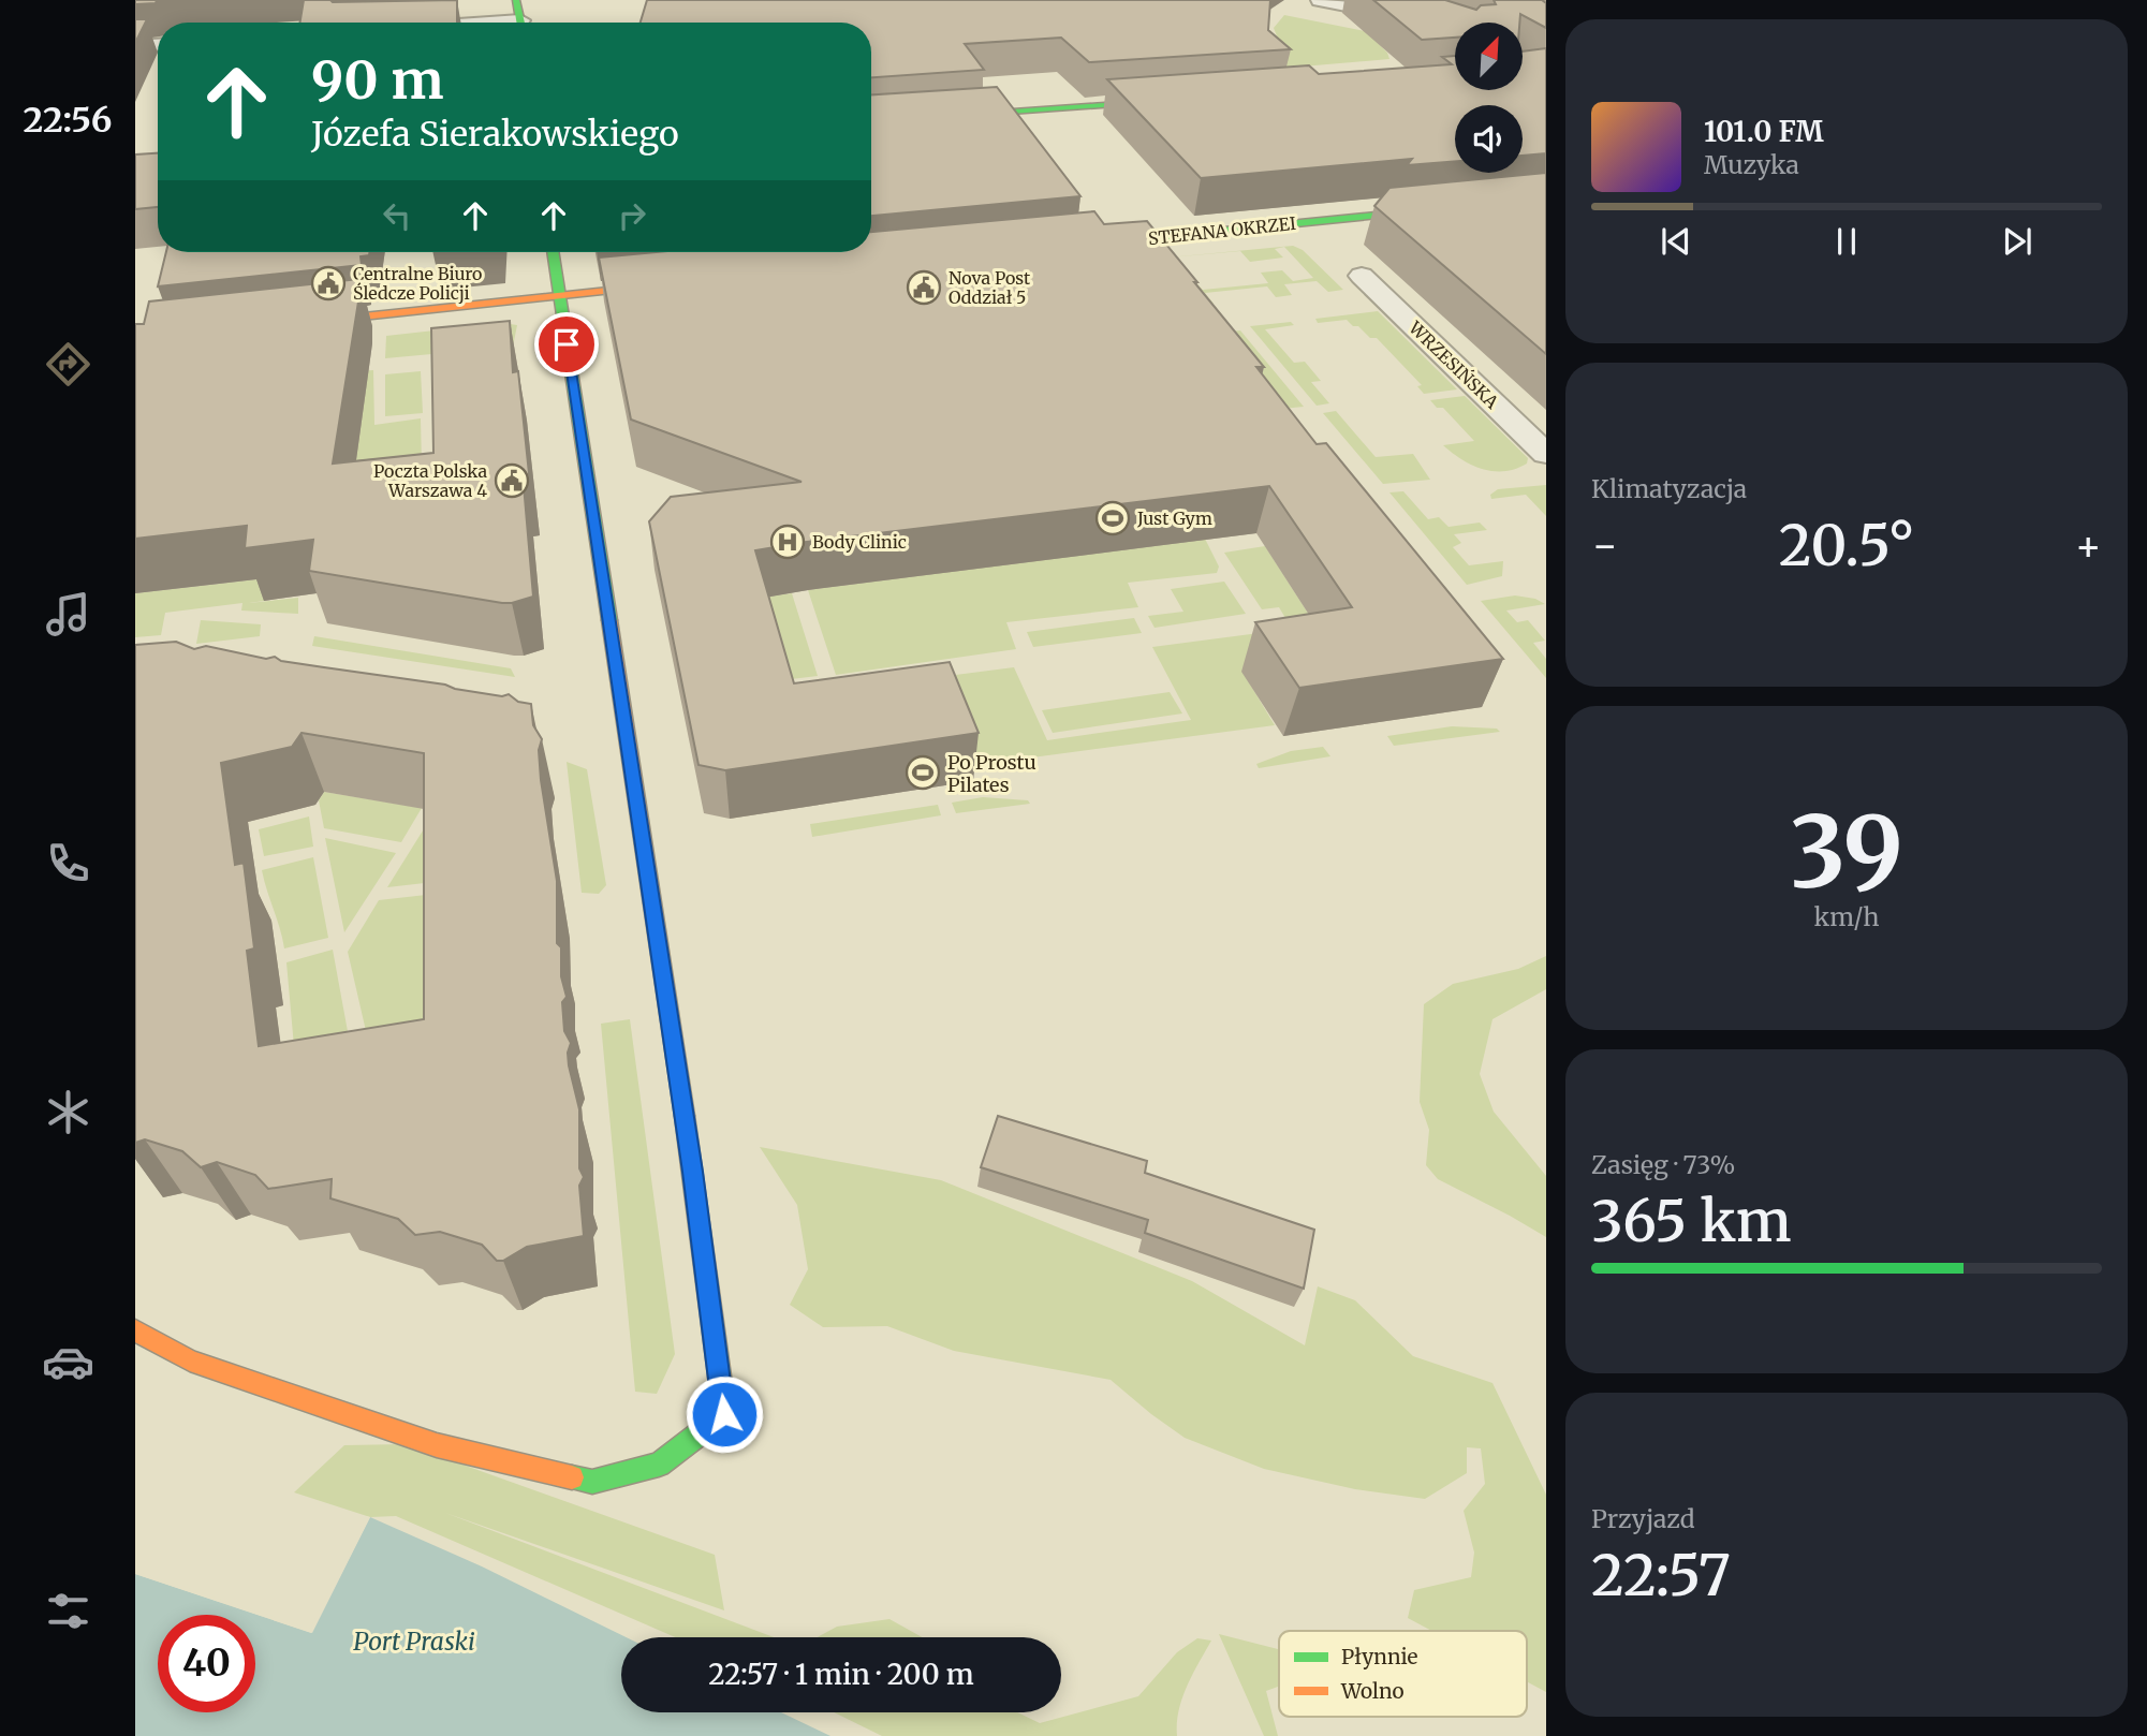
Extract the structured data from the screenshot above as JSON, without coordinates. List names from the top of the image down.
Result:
{
  "streets": {
    "street": ["STEFANA OKRZEI", "WRZESIŃSKA"]
  },
  "water": ["Port Praski"],
  "places": {
    "public building": ["Centralne Biuro Śledcze Policji", "Nova Post Oddział 5", "Poczta Polska Warszawa 4"],
    "sports": ["Just Gym", "Po Prostu Pilates"],
    "hospital": ["Body Clinic"]
  },
  "legend": ["Płynnie", "Wolno"],
  "north": "top right",
  "page": {
    "tabs": "22:56",
    "turn": ["90 m", "Józefa Sierakowskiego"],
    "song": ["101.0 FM", "Muzyka"],
    "tile": [
      "Klimatyzacja",
      ["39", "km/h"],
      ["Zasięg · 73%", "365 km"],
      ["Przyjazd", "22:57"]
    ],
    "heat": ["−", "20.5°", "+"],
    "limit": "40",
    "trip": "22:57 · 1 min · 200 m"
  }
}
